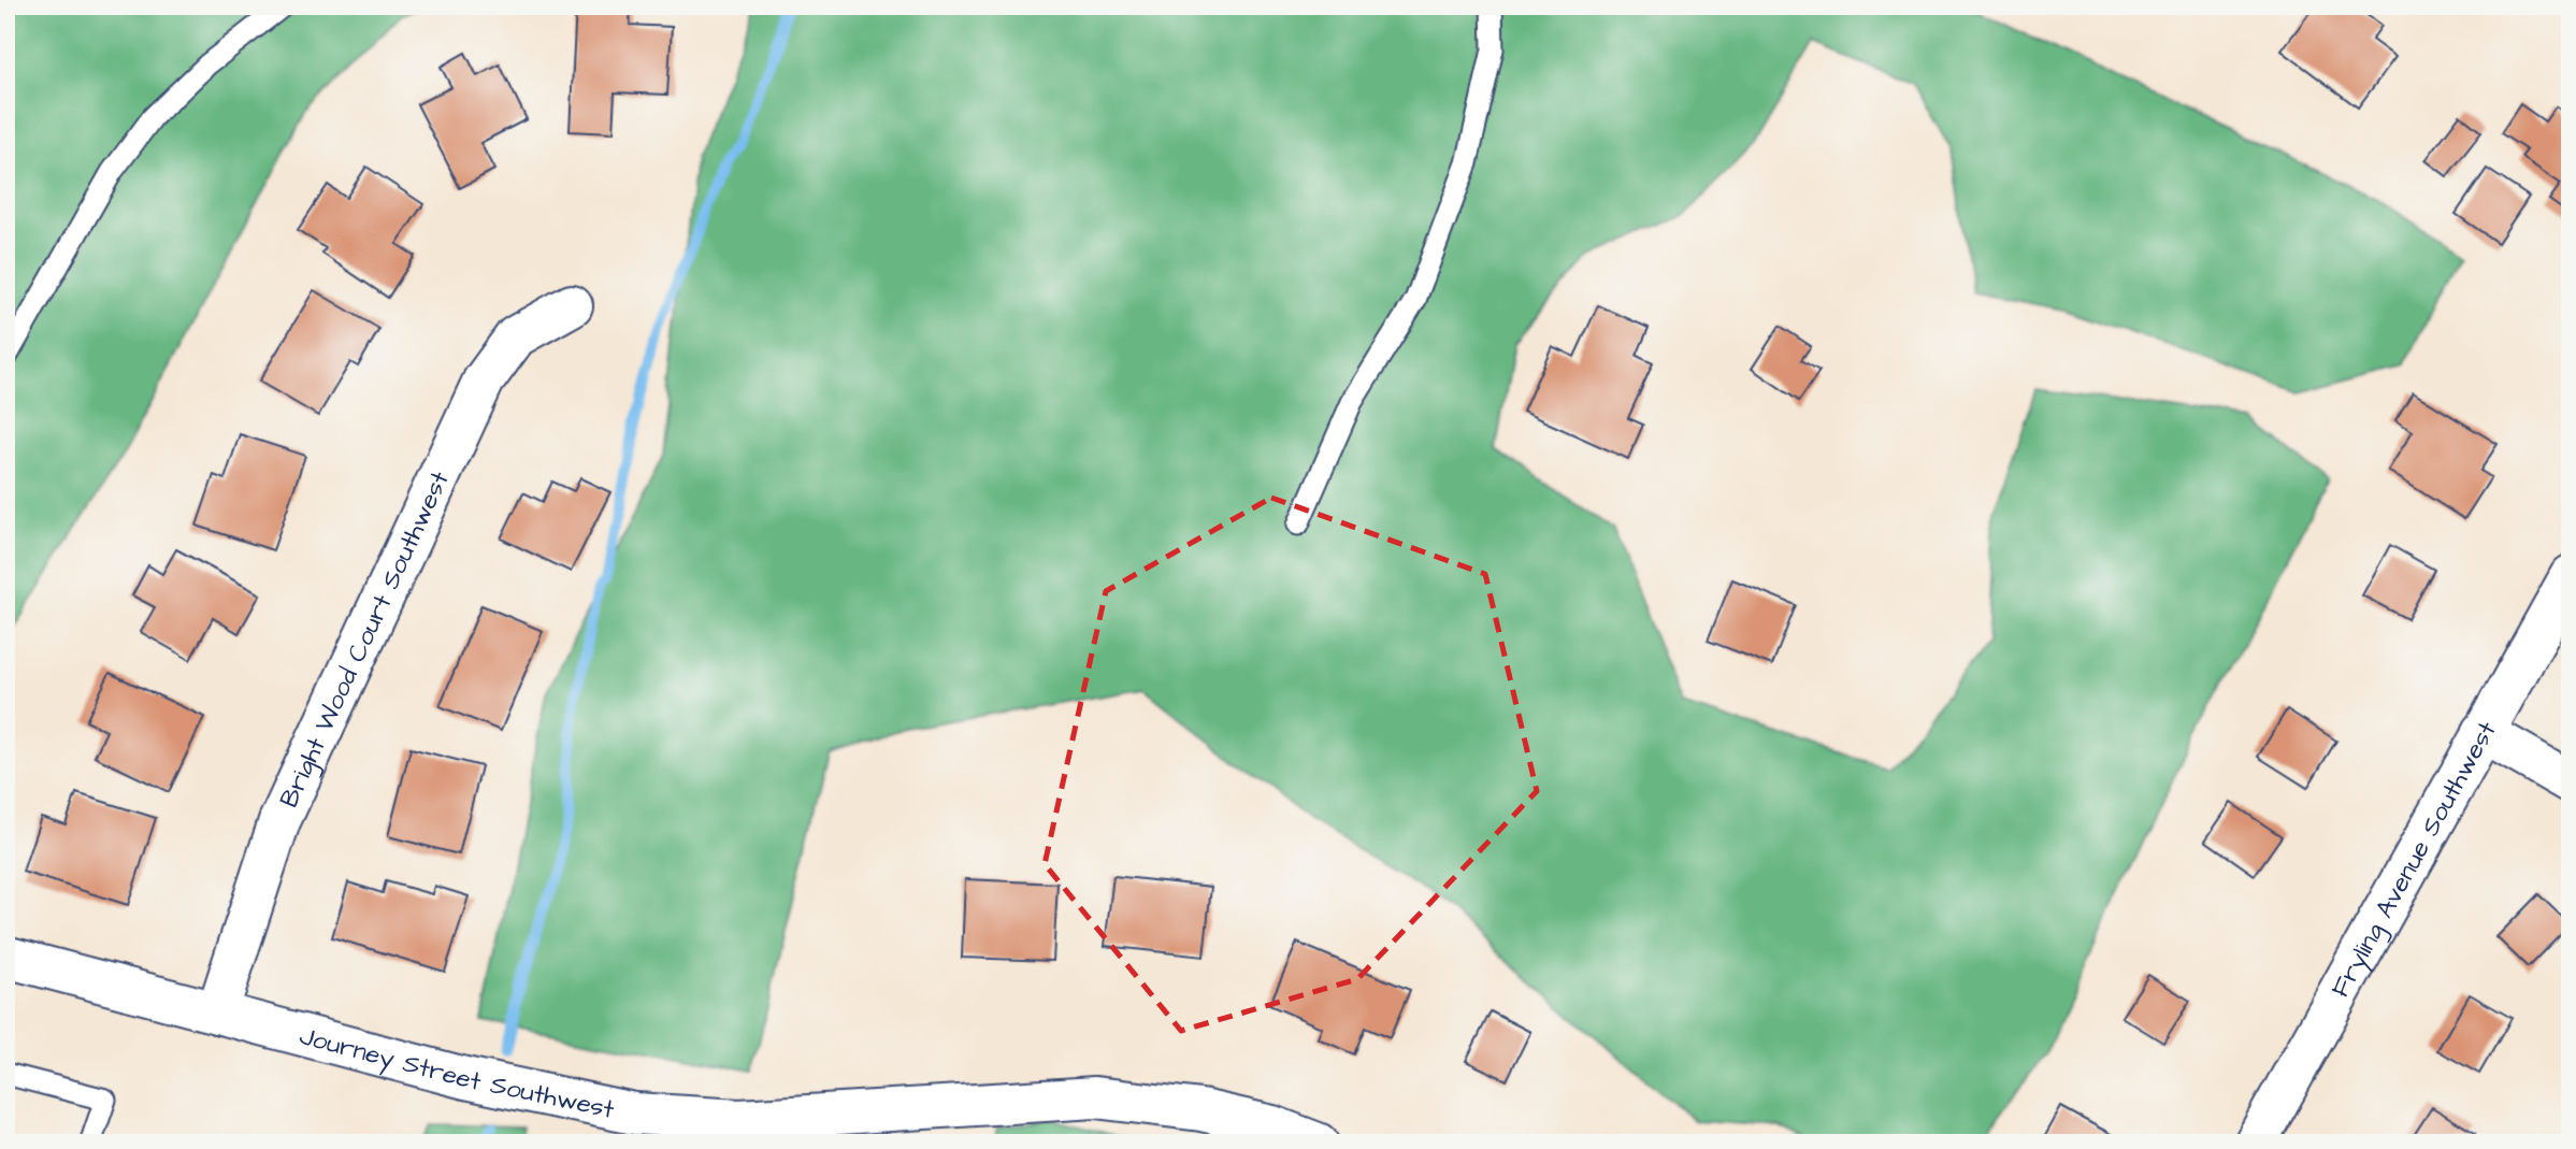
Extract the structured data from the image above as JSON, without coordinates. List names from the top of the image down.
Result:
{
  "streets": {
    "street": ["Bright Wood Court Southwest", "Fryling Avenue Southwest", "Journey Street Southwest"]
  },
  "crossings": [
    ["Bright Wood Court Southwest", "Journey Street Southwest"]
  ]
}
